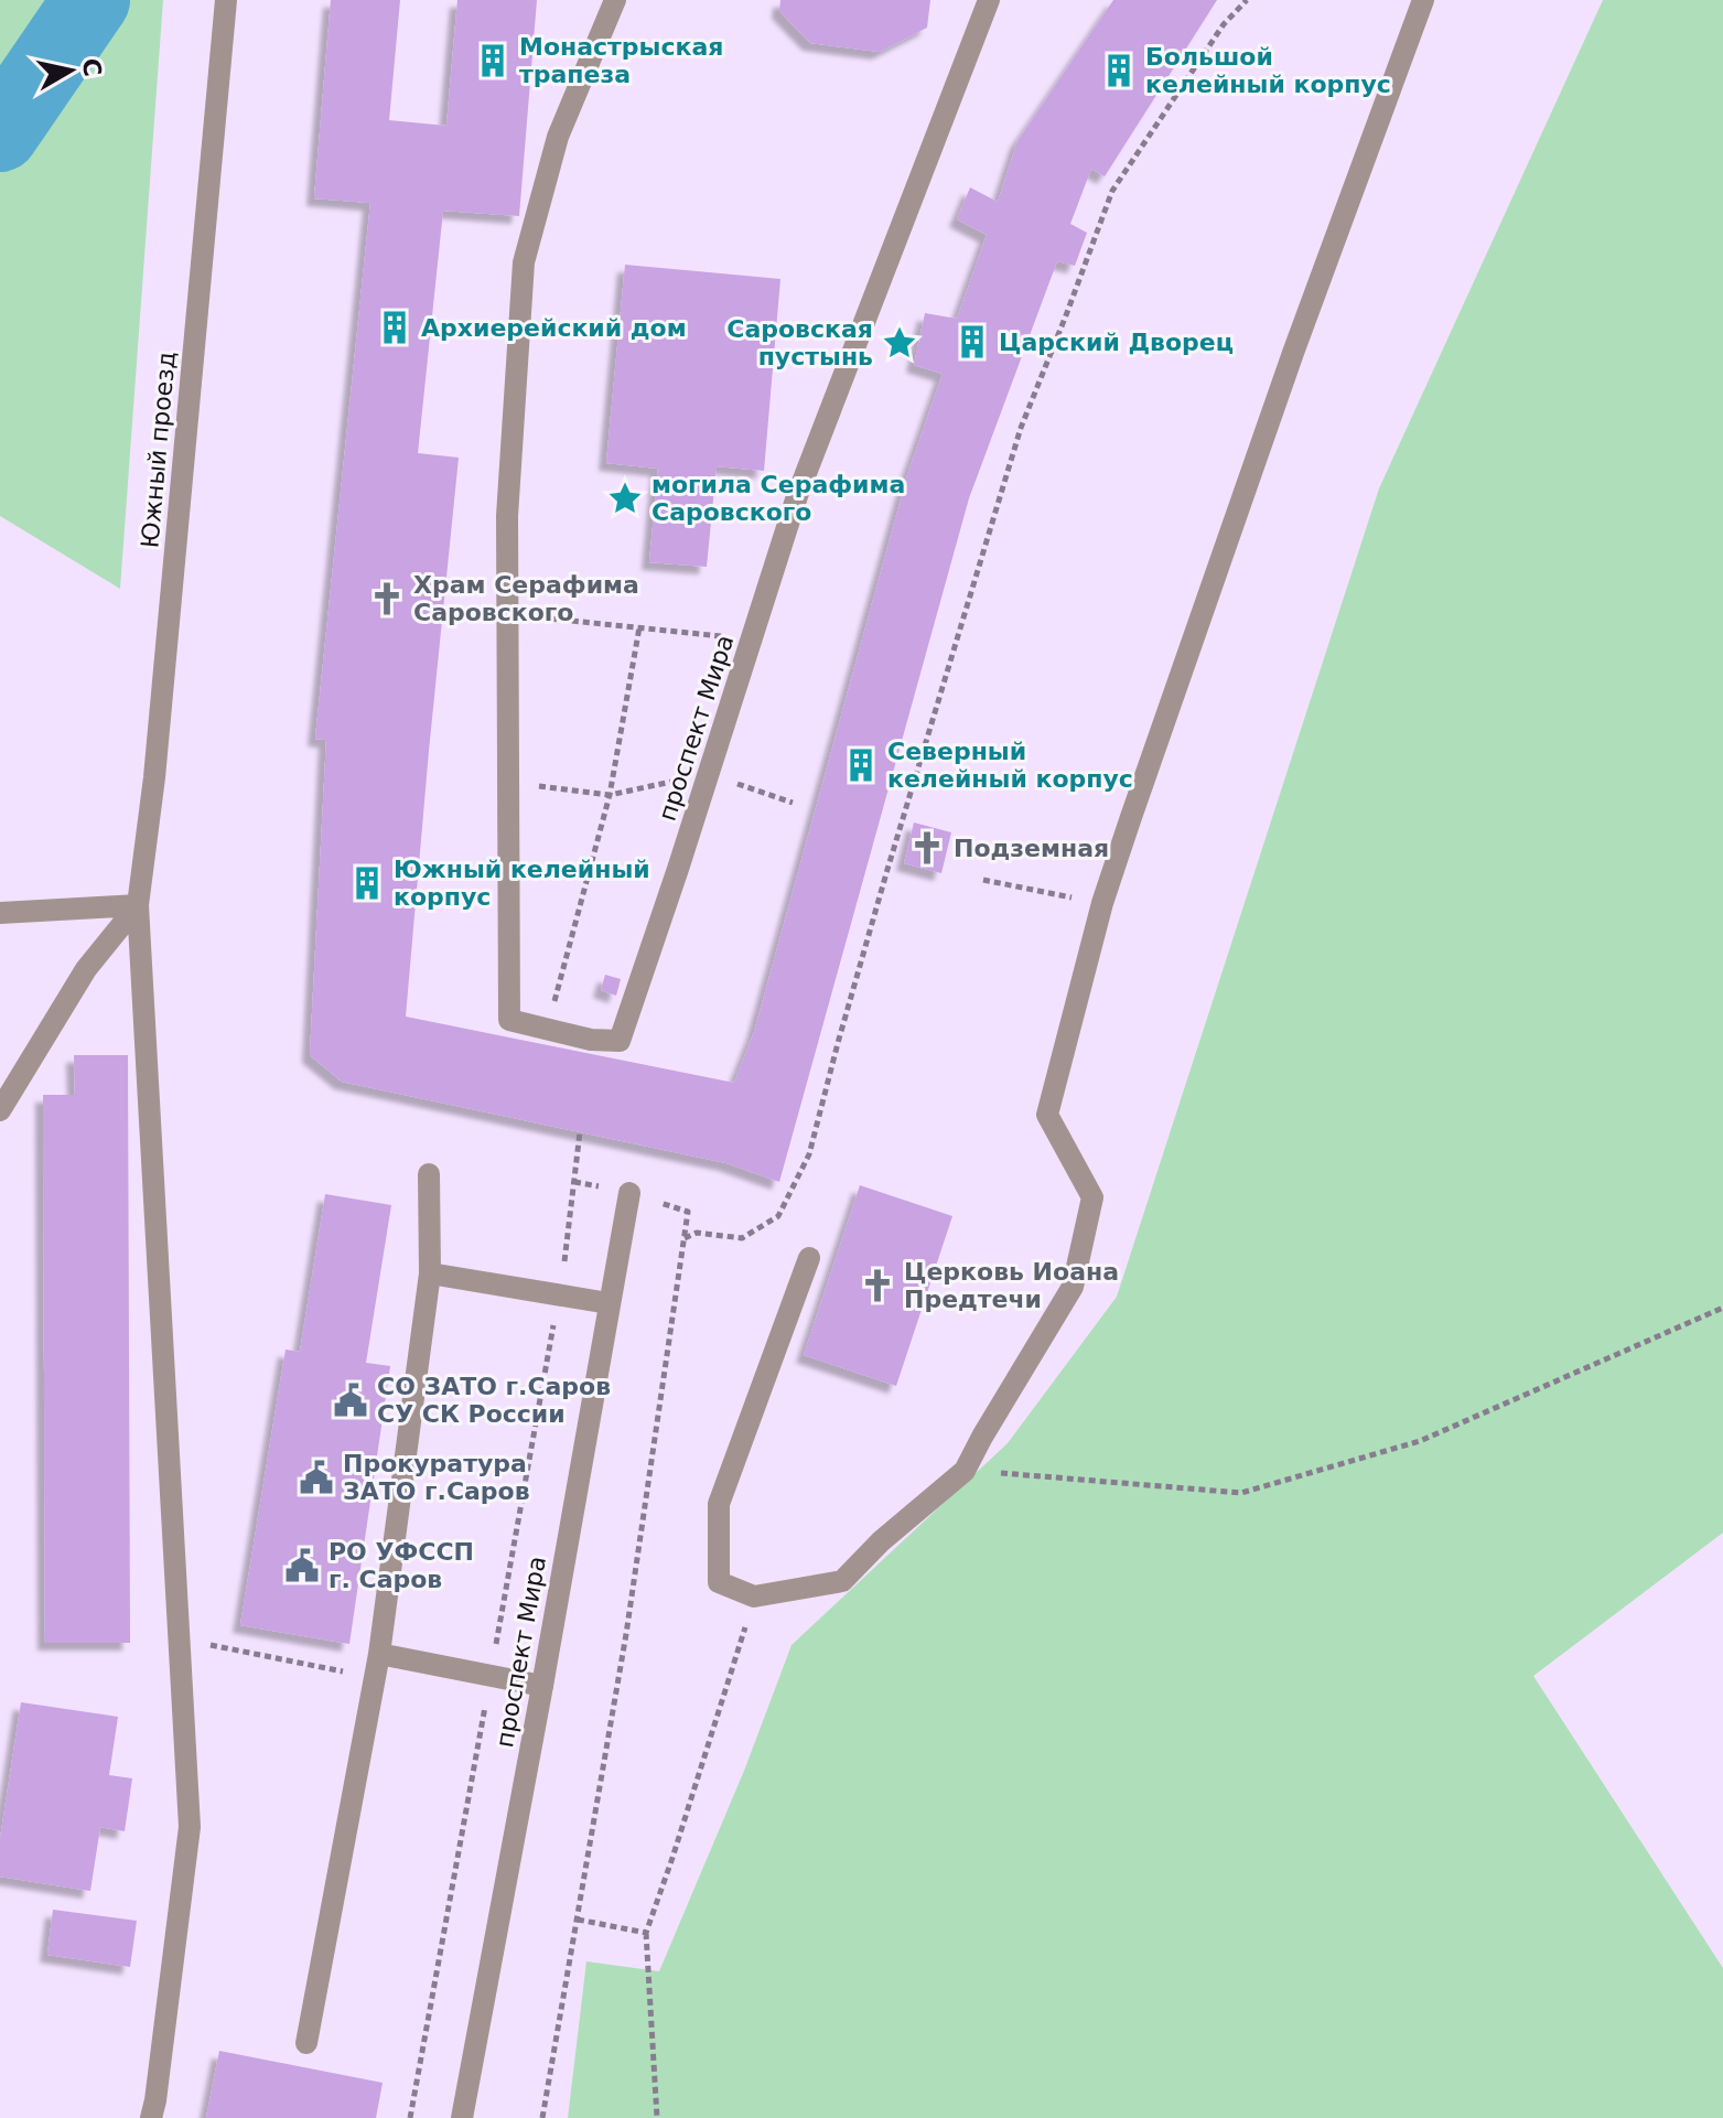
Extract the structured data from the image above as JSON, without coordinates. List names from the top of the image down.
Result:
{
  "streets": {
    "street": ["Южный проезд", "проспект Мира"]
  },
  "places": {
    "building": [
      "Монастрыская трапеза",
      "Большой келейный корпус",
      "Архиерейский дом",
      "Царский Дворец",
      "Северный келейный корпус",
      "Южный келейный корпус"
    ],
    "place": ["Саровская пустынь", "могила Серафима Саровского"],
    "church": ["Храм Серафима Саровского", "Подземная", "Церковь Иоана Предтечи"],
    "public building": ["СО ЗАТО г.Саров СУ СК России", "Прокуратура ЗАТО г.Саров", "РО УФССП г. Саров"]
  },
  "north": "right"
}
